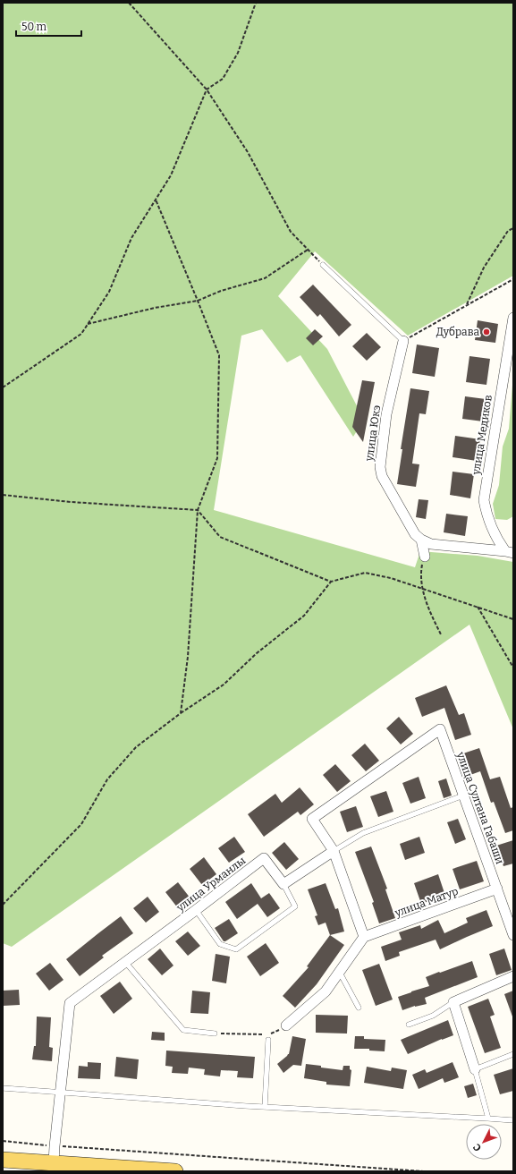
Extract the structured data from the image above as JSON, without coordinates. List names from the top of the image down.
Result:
{
  "streets": {
    "street": [
      "улица Юкэ",
      "улица Медиков",
      "улица Султана Габаши",
      "улица Урманлы",
      "улица Матур"
    ]
  },
  "crossings": [
    ["улица Султана Габаши", "улица Матур"]
  ],
  "places": ["Дубрава"],
  "scale_bar": "50 m",
  "north": "bottom left"
}
